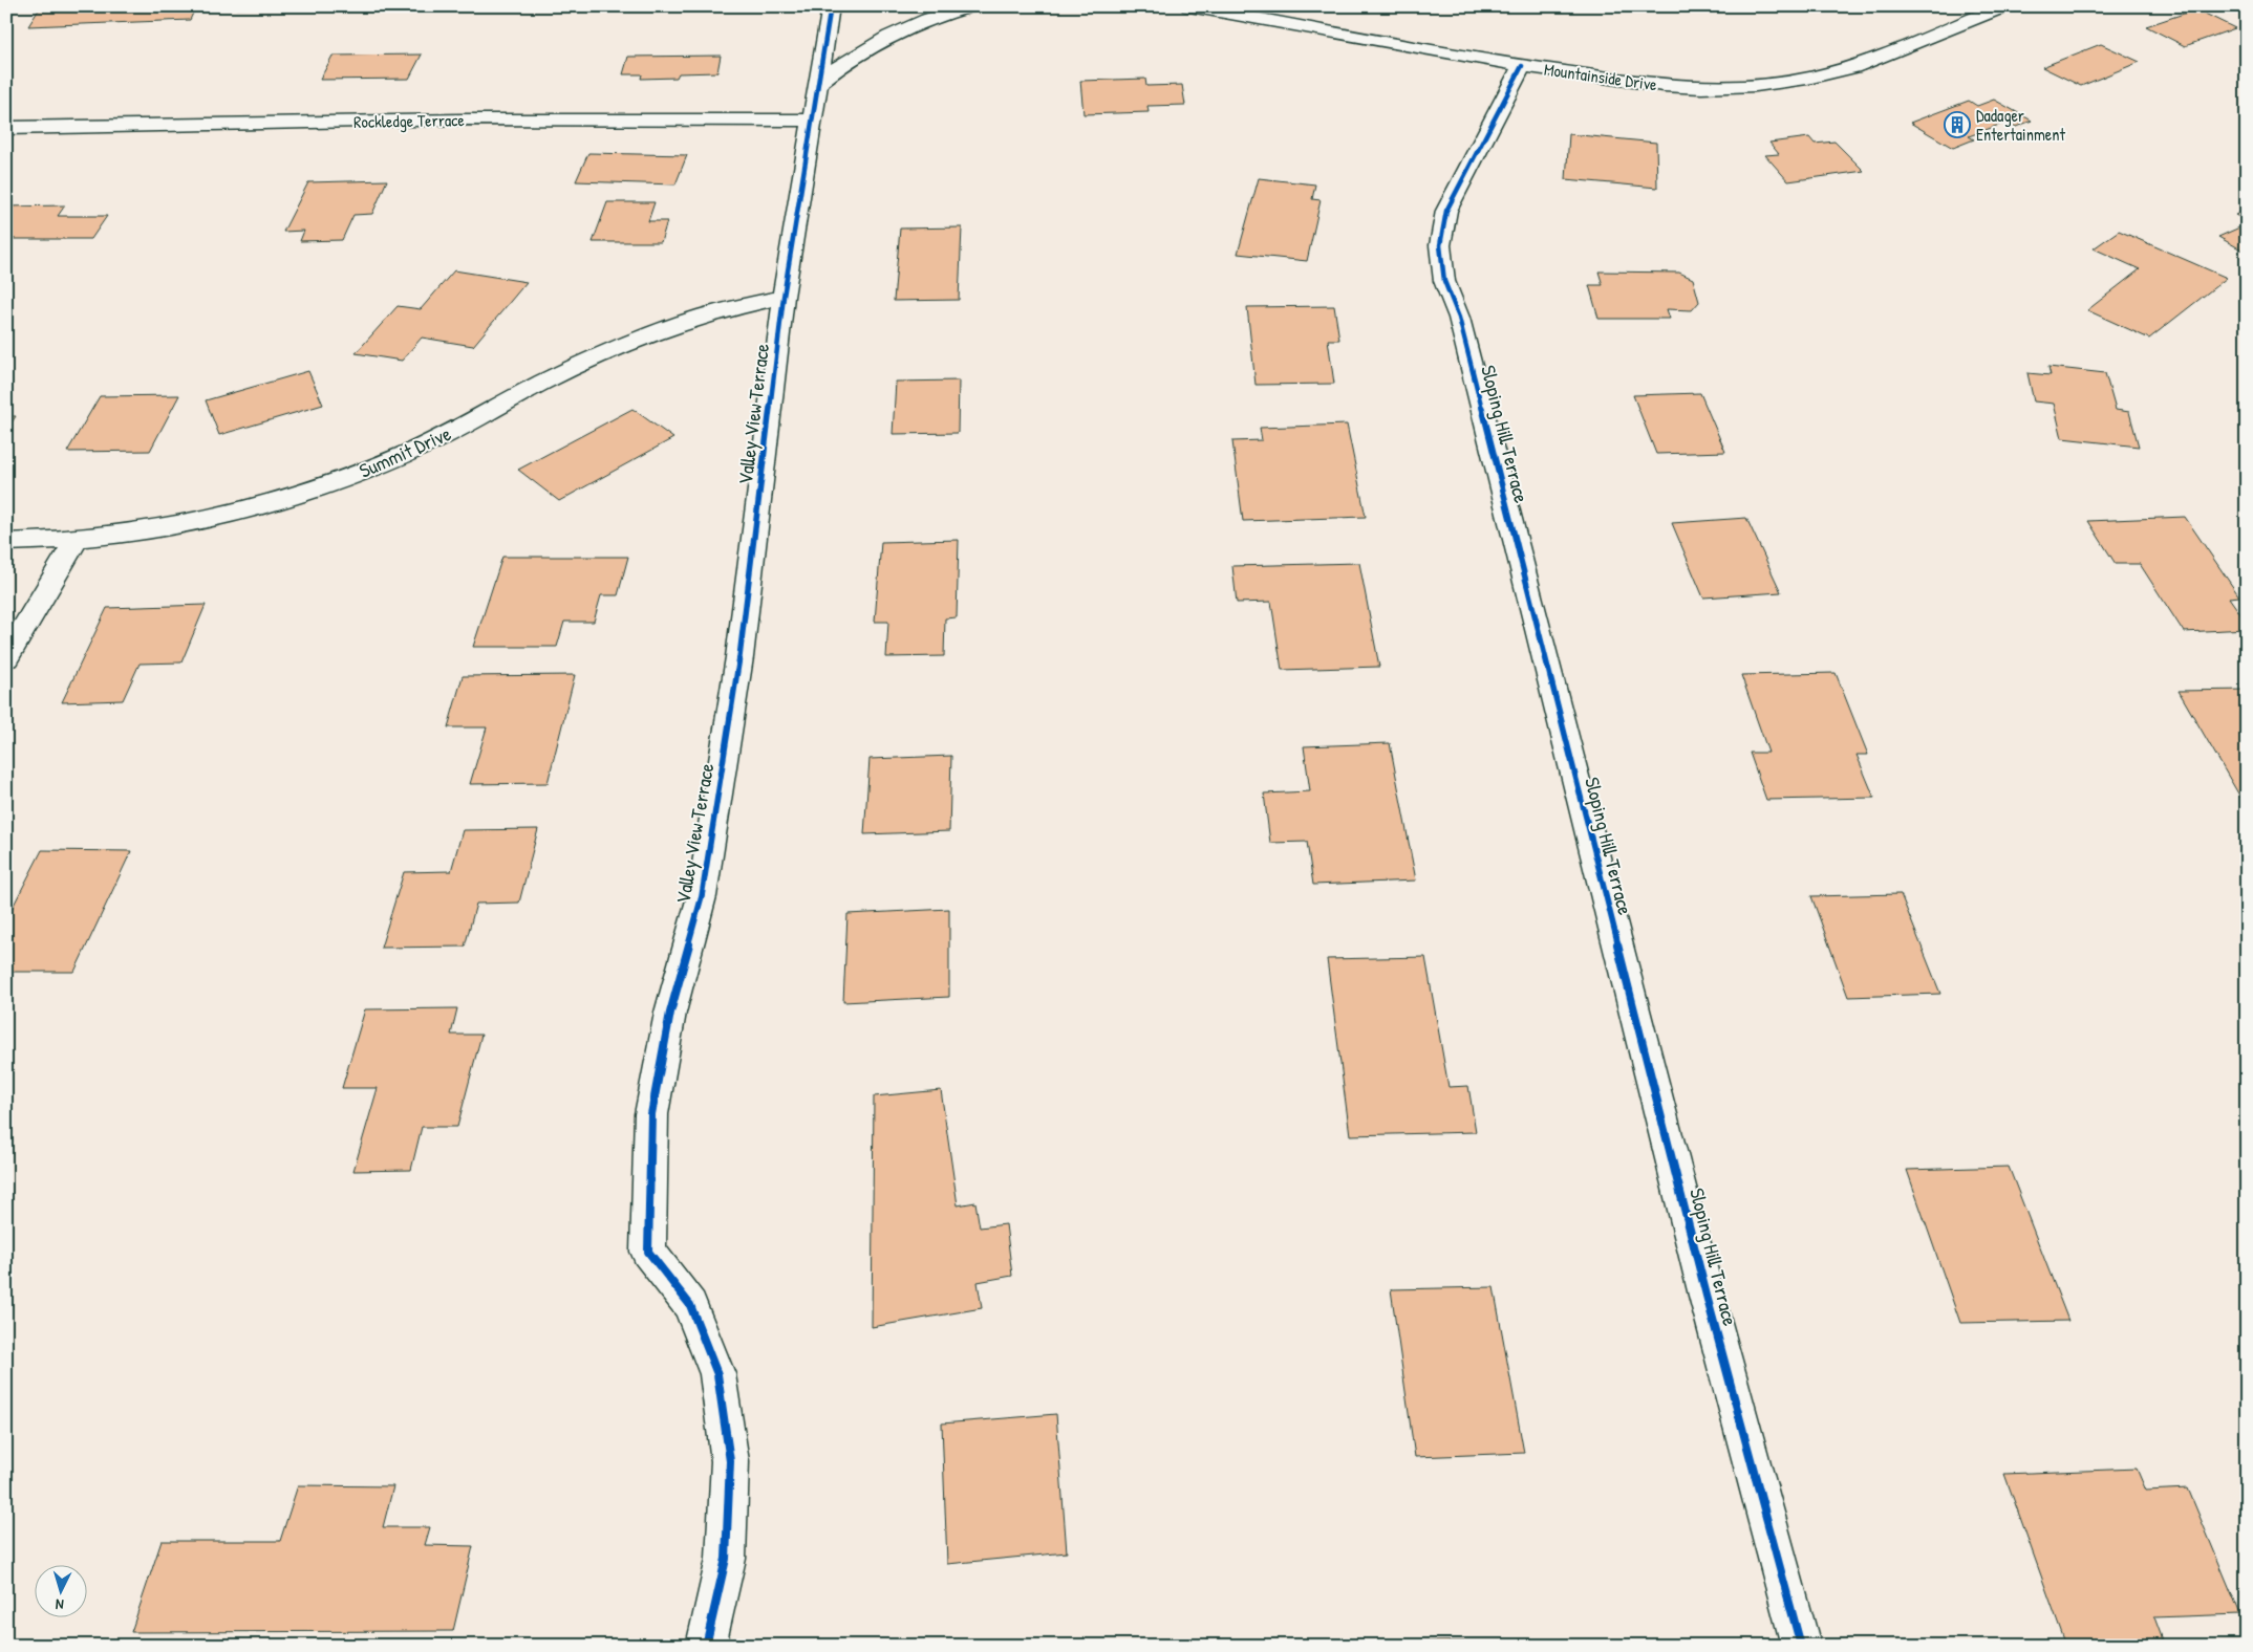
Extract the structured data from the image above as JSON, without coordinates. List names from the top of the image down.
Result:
{
  "streets": {
    "street": [
      "Mountainside Drive",
      "Rockledge Terrace",
      "Valley View Terrace",
      "Sloping Hill Terrace",
      "Summit Drive"
    ]
  },
  "crossings": [
    ["Mountainside Drive", "Sloping Hill Terrace"],
    ["Rockledge Terrace", "Valley View Terrace"],
    ["Valley View Terrace", "Summit Drive"]
  ],
  "places": {
    "building": ["Dadager Entertainment"]
  },
  "north": "bottom"
}
